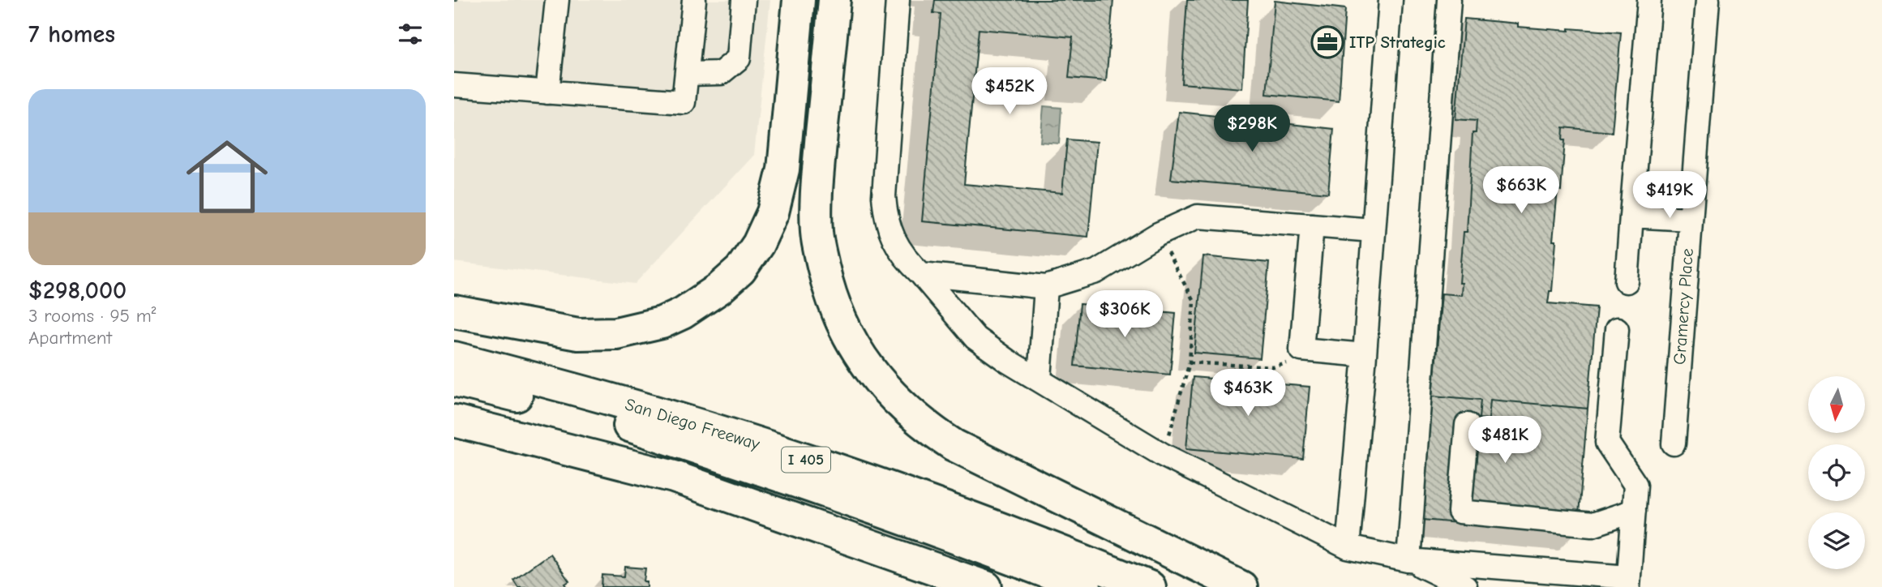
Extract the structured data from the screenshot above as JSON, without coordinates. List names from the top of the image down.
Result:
{
  "streets": {
    "highway": ["San Diego Freeway", "I 405"],
    "street": ["Gramercy Place"]
  },
  "places": {
    "office": ["ITP Strategic"]
  },
  "north": "bottom",
  "page": {
    "heading": "7 homes",
    "price": [
      "$452K",
      "$298K",
      "$663K",
      "$419K",
      "$306K",
      "$463K",
      "$481K"
    ],
    "list": [
      {
        "name": "$298,000",
        "note": "3 rooms · 95 m² · Apartment"
      }
    ]
  }
}
